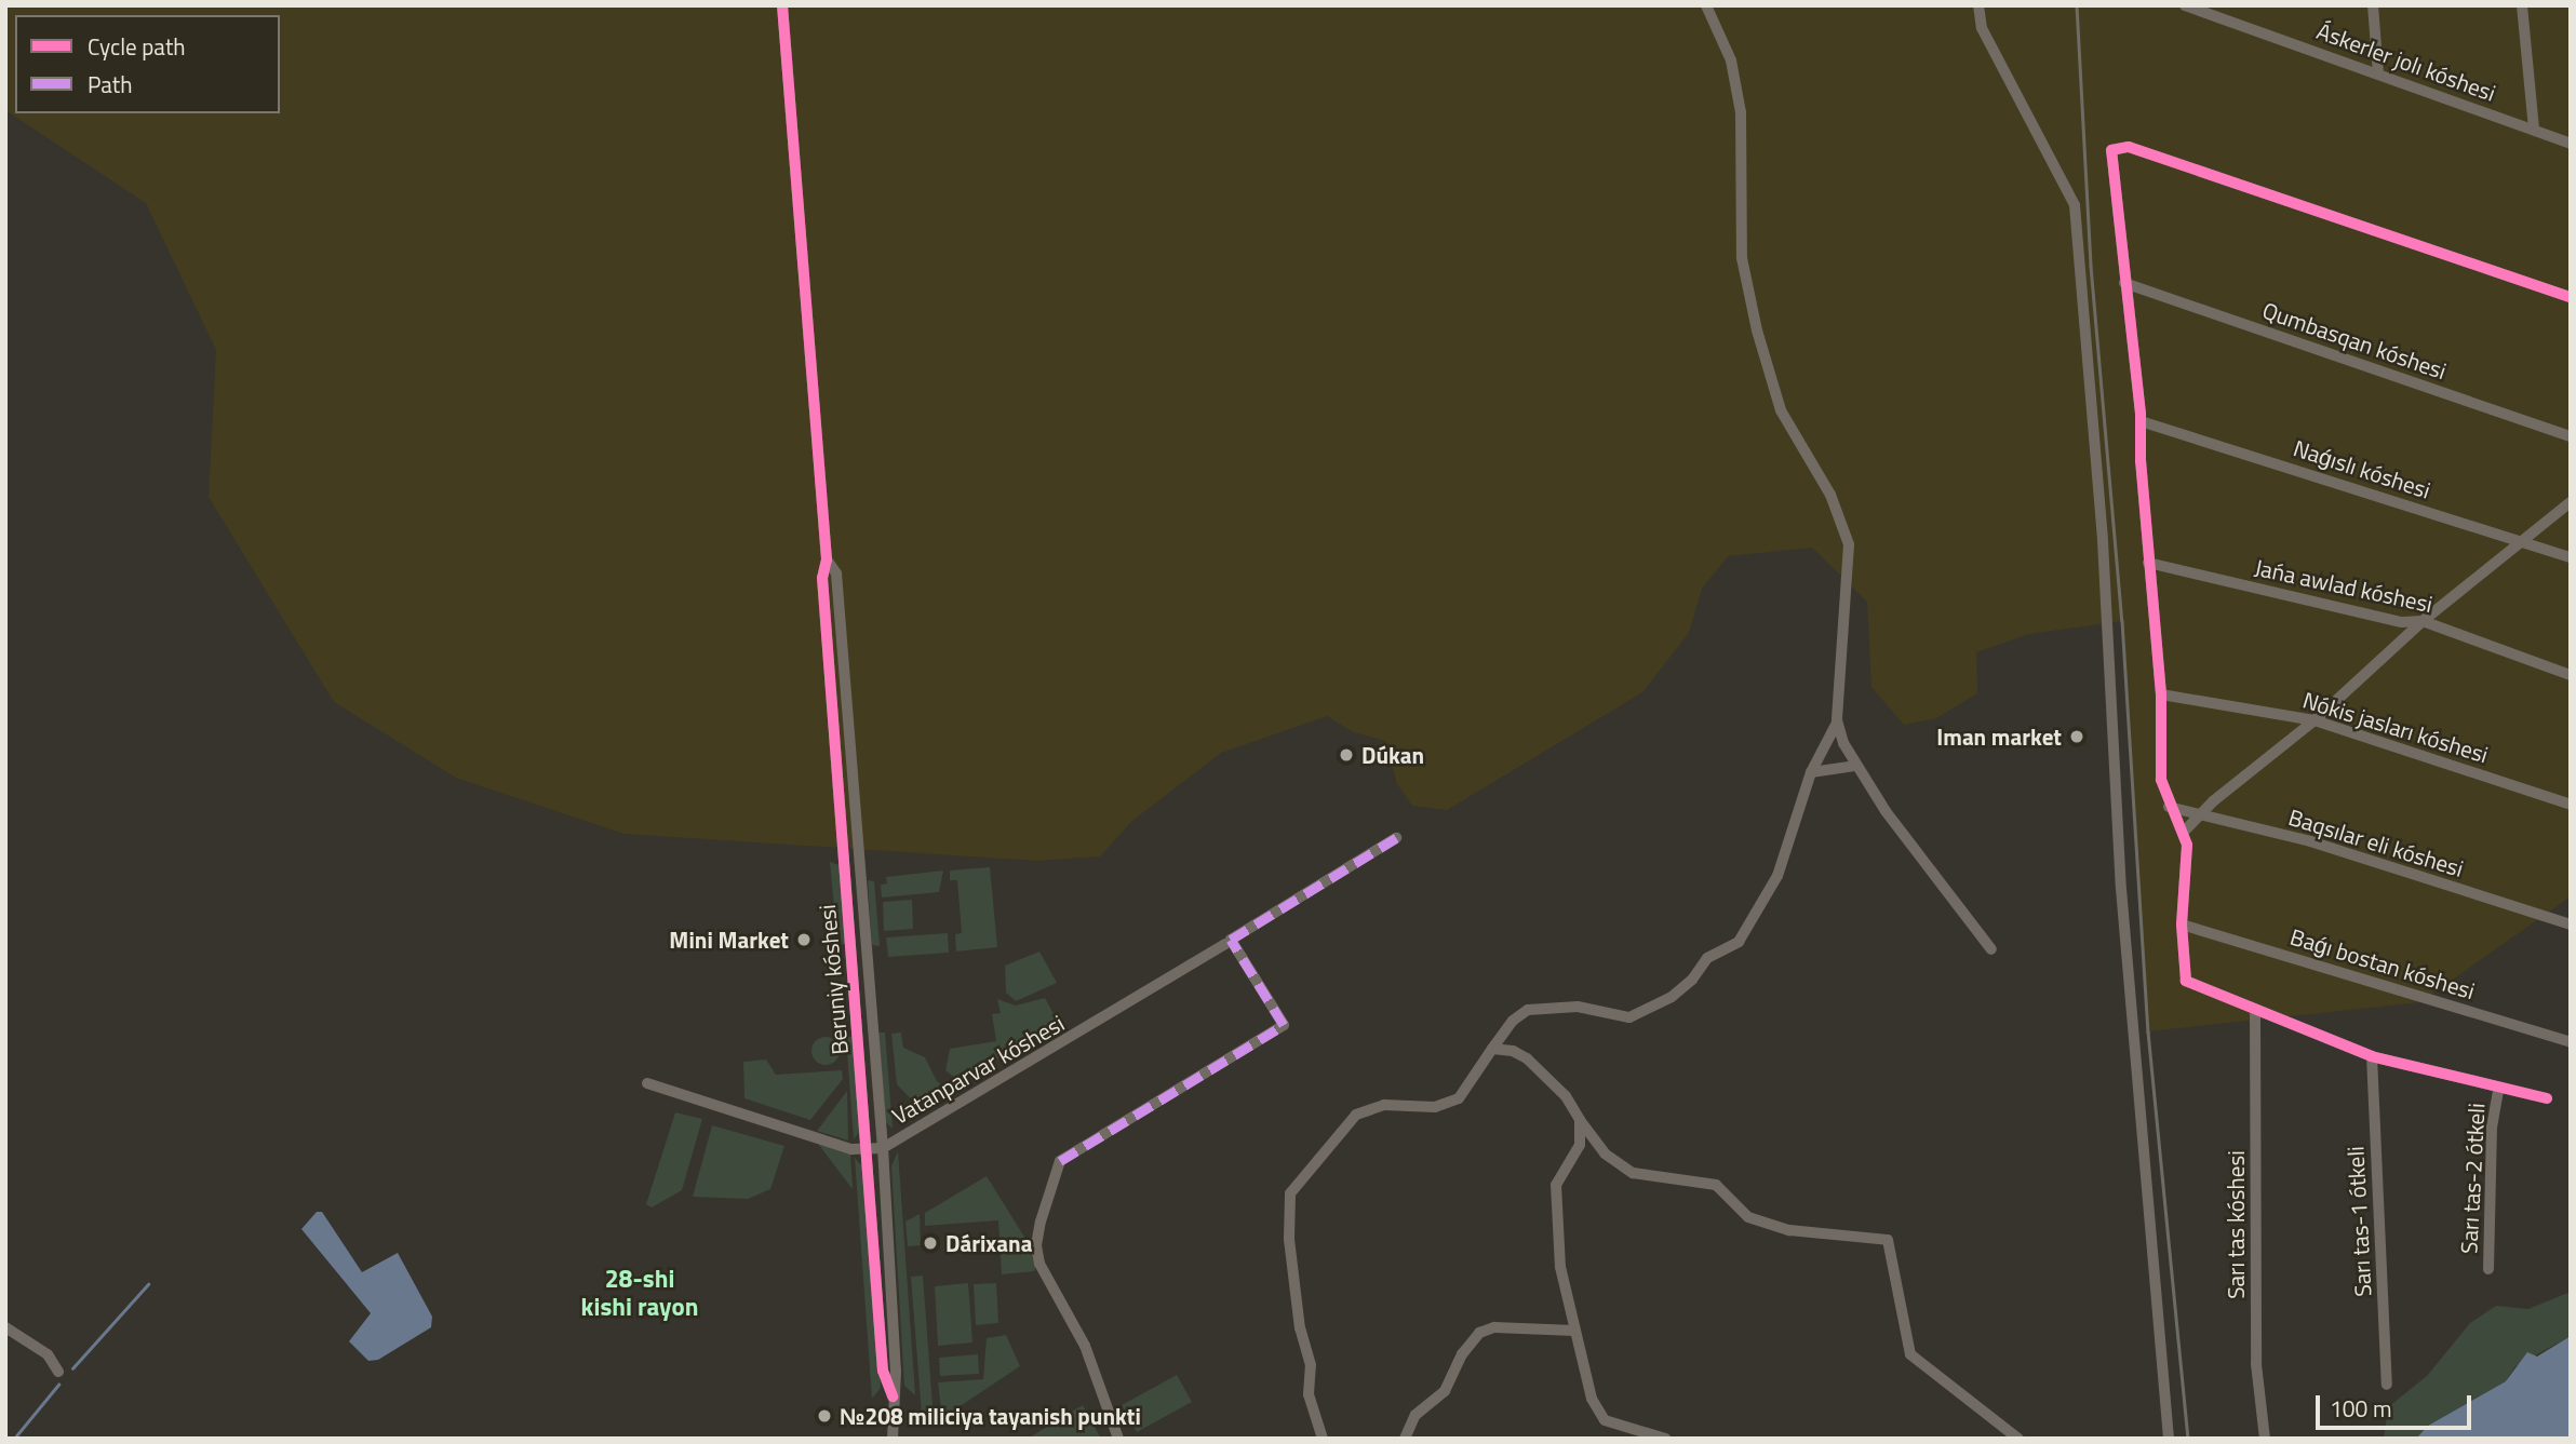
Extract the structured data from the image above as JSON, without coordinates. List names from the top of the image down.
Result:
{
  "streets": {
    "street": [
      "Áskerler jolı kóshesi",
      "Qumbasqan kóshesi",
      "Naǵıslı kóshesi",
      "Jańa awlad kóshesi",
      "Nókis jasları kóshesi",
      "Baqsılar eli kóshesi",
      "Baǵı bostan kóshesi",
      "Beruniy kóshesi",
      "Vatanparvar kóshesi",
      "Sarı tas-2 ótkeli",
      "Sarı tas-1 ótkeli",
      "Sarı tas kóshesi"
    ]
  },
  "crossings": [
    ["Beruniy kóshesi", "Vatanparvar kóshesi"]
  ],
  "districts": ["28-shi kishi rayon"],
  "places": [
    "Iman market",
    "Dúkan",
    "Mini Market",
    "Dárixana",
    "№208 miliciya tayanish punkti"
  ],
  "legend": ["Cycle path", "Path"],
  "scale_bar": "100 m"
}
